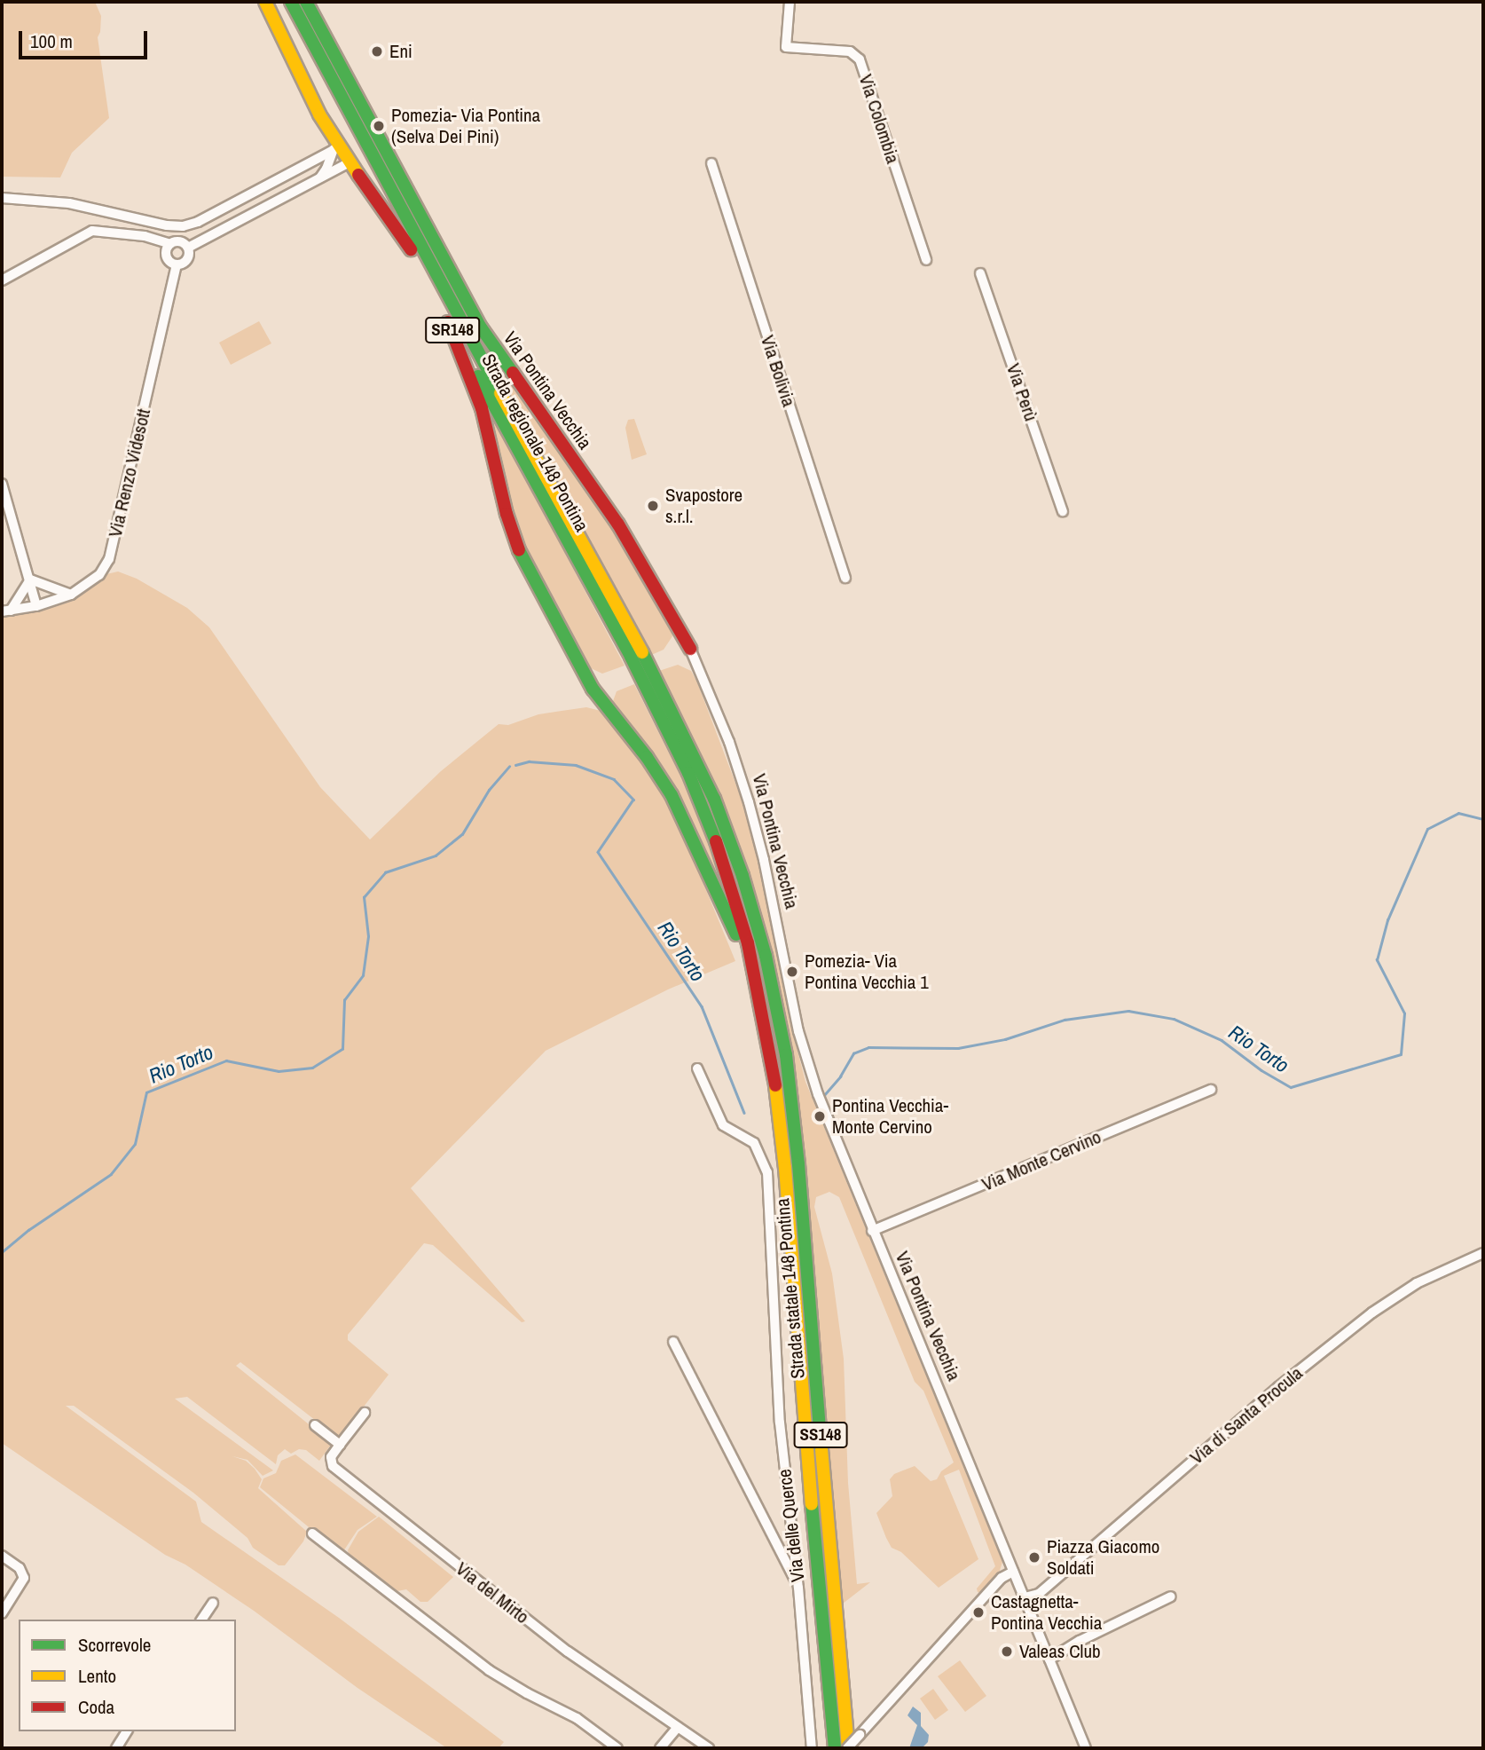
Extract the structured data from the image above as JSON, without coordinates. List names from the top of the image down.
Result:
{
  "streets": {
    "main road": [
      "SR148",
      "Via Pontina Vecchia",
      "Strada regionale 148 Pontina",
      "Strada statale 148 Pontina",
      "SS148"
    ],
    "street": [
      "Via Colombia",
      "Via Bolivia",
      "Via Perù",
      "Via Renzo Videsott",
      "Via Monte Cervino",
      "Via di Santa Procula",
      "Via delle Querce",
      "Via del Mirto"
    ]
  },
  "crossings": [
    ["Via Pontina Vecchia", "Via Monte Cervino"],
    ["Via Pontina Vecchia", "Via di Santa Procula"],
    ["Strada regionale 148 Pontina", "Strada statale 148 Pontina"]
  ],
  "water": ["Rio Torto"],
  "places": [
    "Eni",
    "Pomezia- Via Pontina (Selva Dei Pini)",
    "Svapostore s.r.l.",
    "Pomezia- Via Pontina Vecchia 1",
    "Pontina Vecchia- Monte Cervino",
    "Piazza Giacomo Soldati",
    "Castagnetta- Pontina Vecchia",
    "Valeas Club"
  ],
  "legend": ["Scorrevole", "Lento", "Coda"],
  "scale_bar": "100 m"
}
